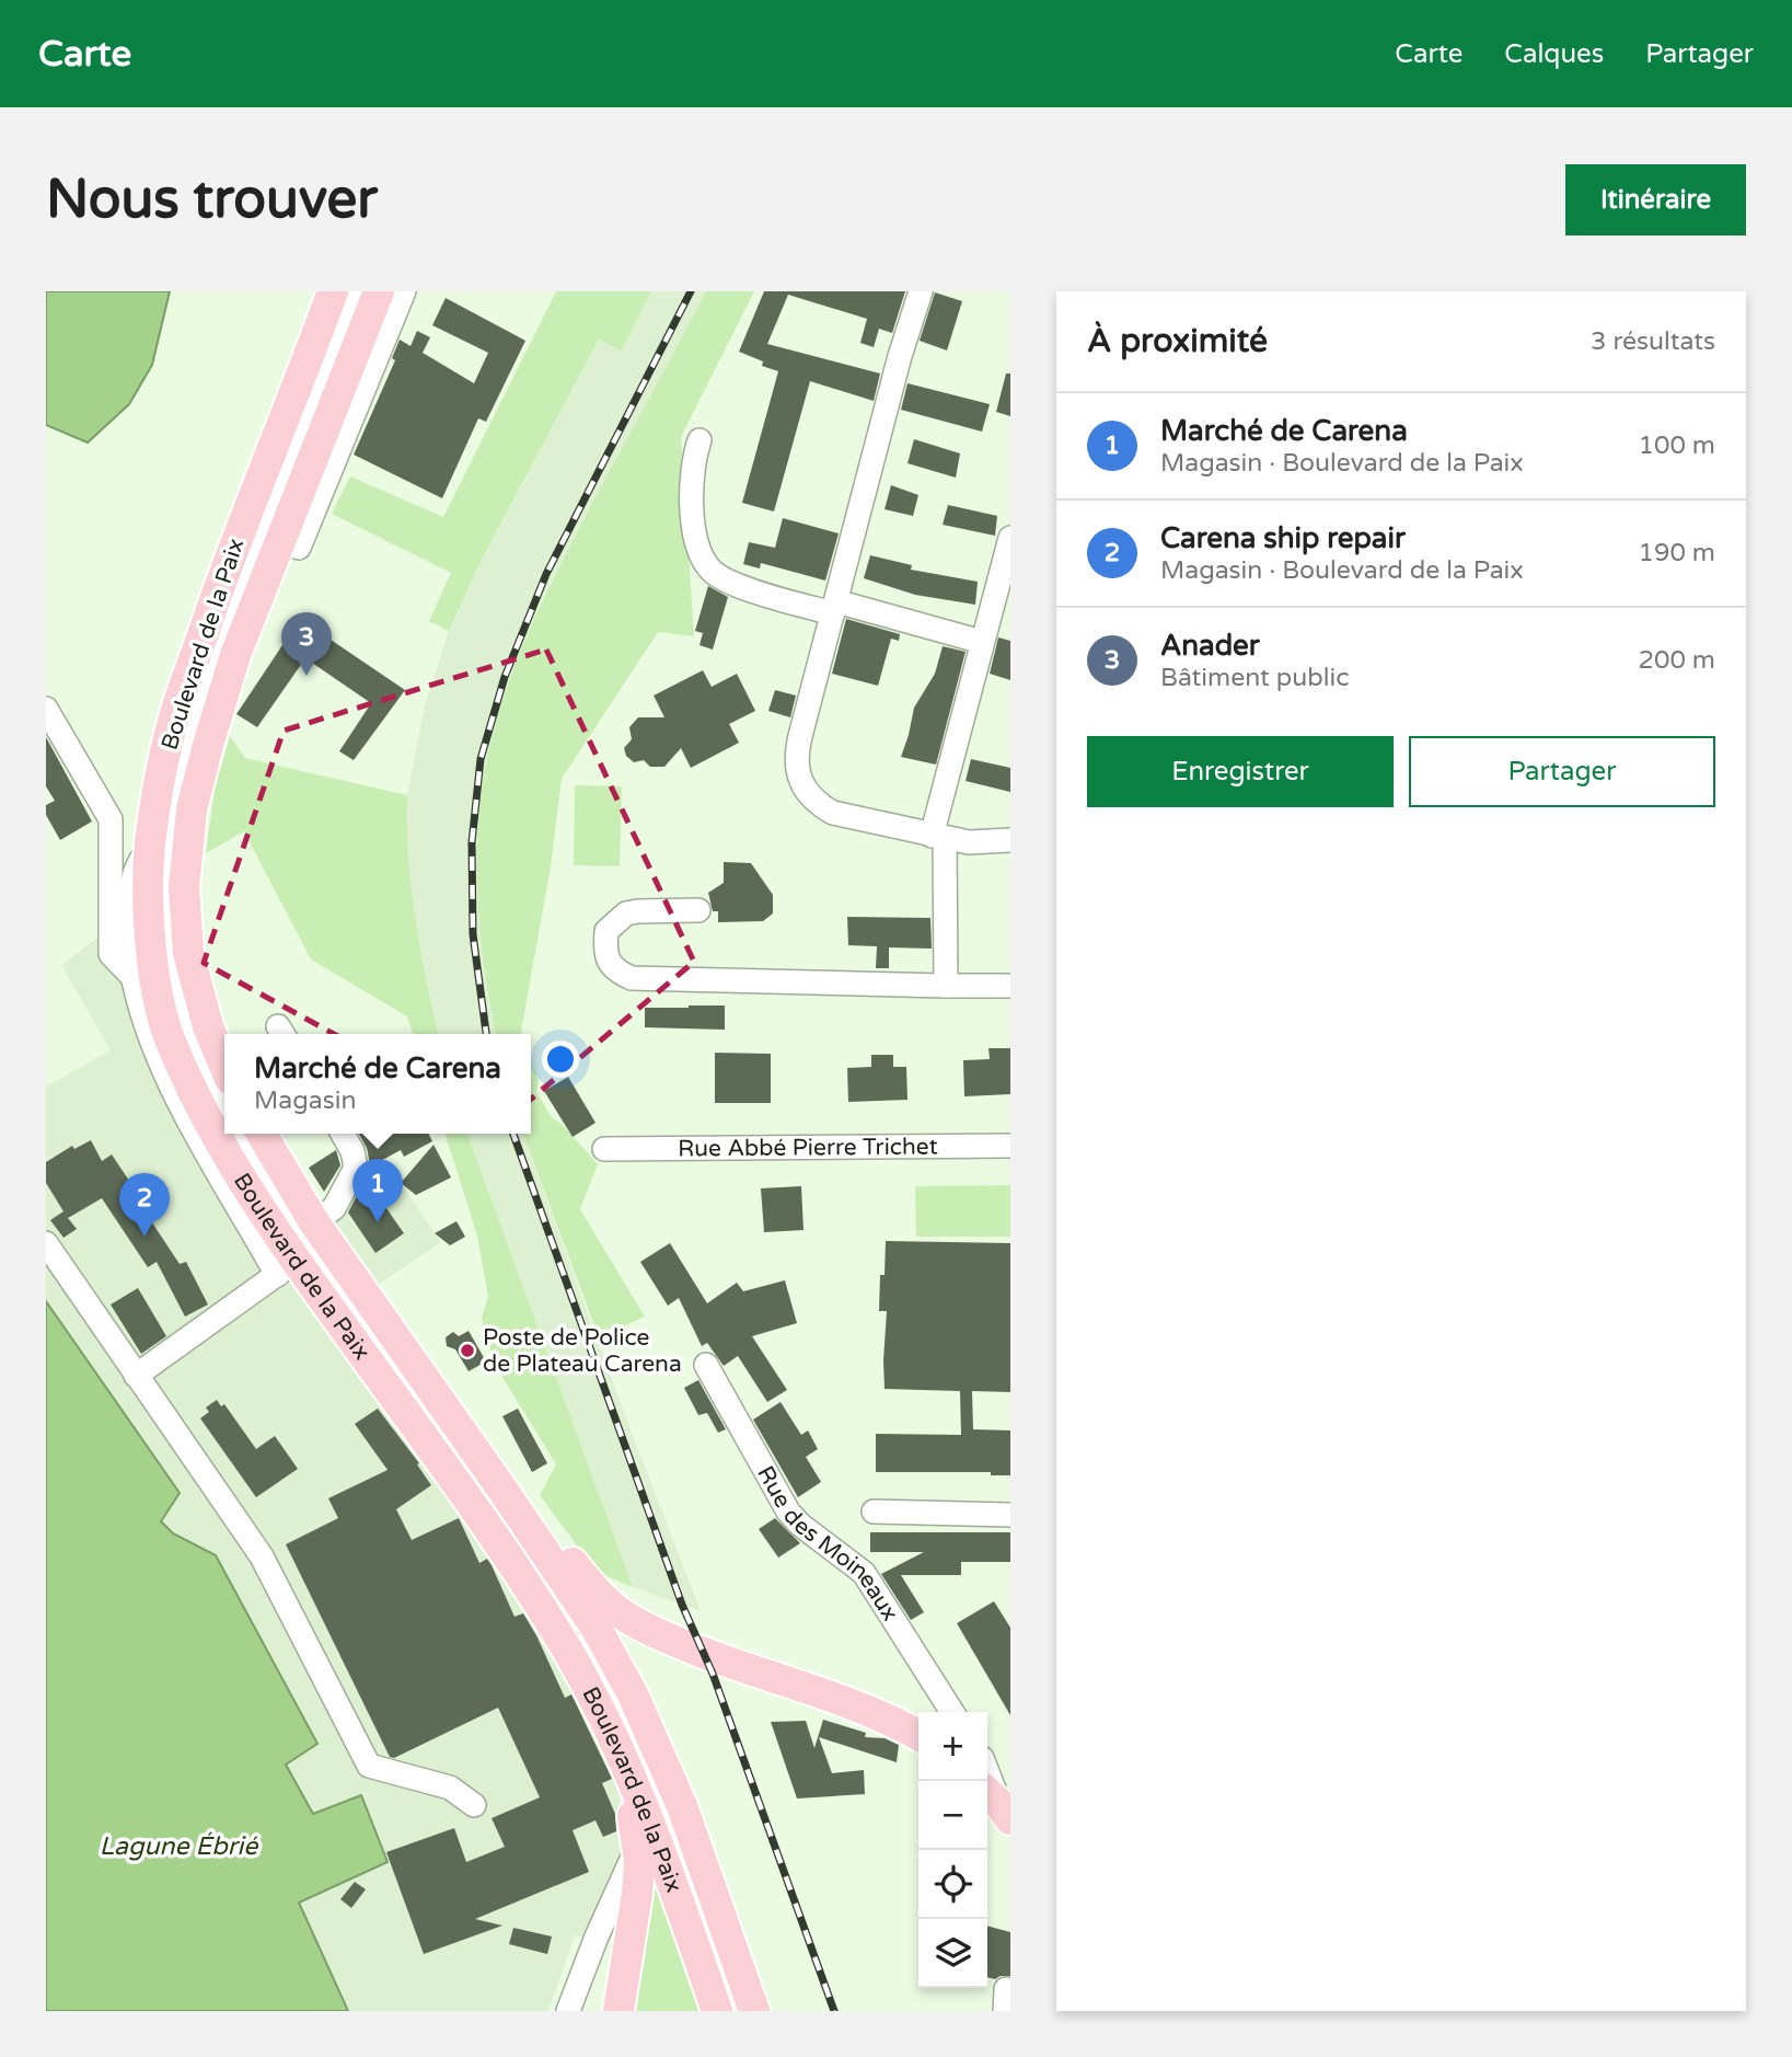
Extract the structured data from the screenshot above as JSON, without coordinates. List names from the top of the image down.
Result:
{
  "streets": {
    "main road": ["Boulevard de la Paix"],
    "street": ["Rue Abbé Pierre Trichet", "Rue des Moineaux"]
  },
  "water": ["Lagune Ébrié"],
  "places": ["Poste de Police de Plateau Carena"],
  "page": {
    "header": "Carte",
    "nav": ["Carte", "Calques", "Partager"],
    "buttons": [
      "Itinéraire",
      ["Enregistrer", "Partager"]
    ],
    "title": "Nous trouver",
    "heading": ["À proximité", "3 résultats"],
    "list": [
      {
        "mark": "1",
        "name": "Marché de Carena",
        "note": "Magasin · Boulevard de la Paix",
        "value": "100 m"
      },
      {
        "mark": "2",
        "name": "Carena ship repair",
        "note": "Magasin · Boulevard de la Paix",
        "value": "190 m"
      },
      {
        "mark": "3",
        "name": "Anader",
        "note": "Bâtiment public",
        "value": "200 m"
      }
    ],
    "pins": ["3", "1", "2"],
    "popup": ["Marché de Carena", "Magasin"],
    "map_buttons": ["+", "−"]
  }
}
